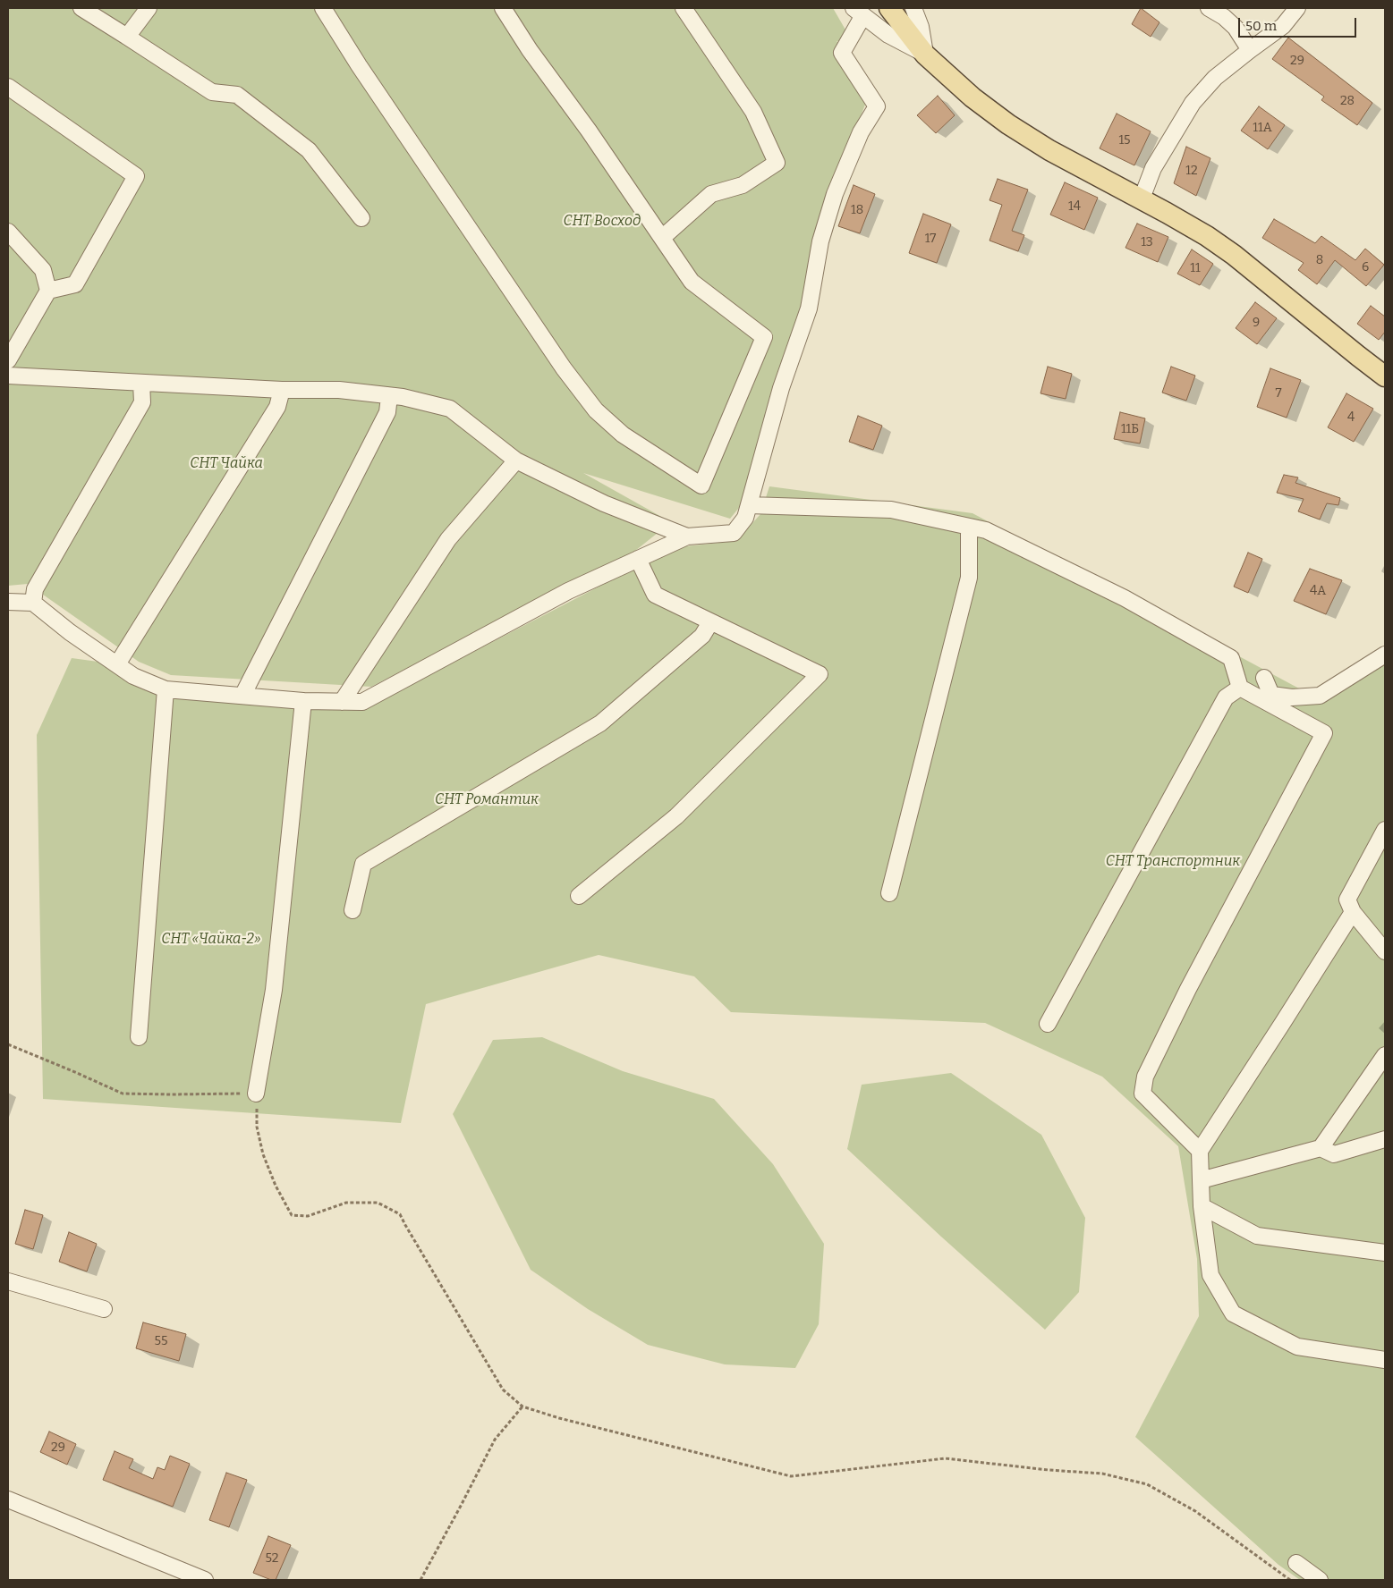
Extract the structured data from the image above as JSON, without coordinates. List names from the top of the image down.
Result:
{
  "parks": [
    "СНТ Восход",
    "СНТ Чайка",
    "СНТ Романтик",
    "СНТ Транспортник",
    "СНТ «Чайка-2»"
  ],
  "house_numbers": [
    "29",
    "28",
    "11А",
    "15",
    "12",
    "14",
    "18",
    "17",
    "13",
    "8",
    "6",
    "11",
    "9",
    "7",
    "4",
    "11Б",
    "4А",
    "55",
    "29",
    "52"
  ],
  "scale_bar": "50 m"
}
